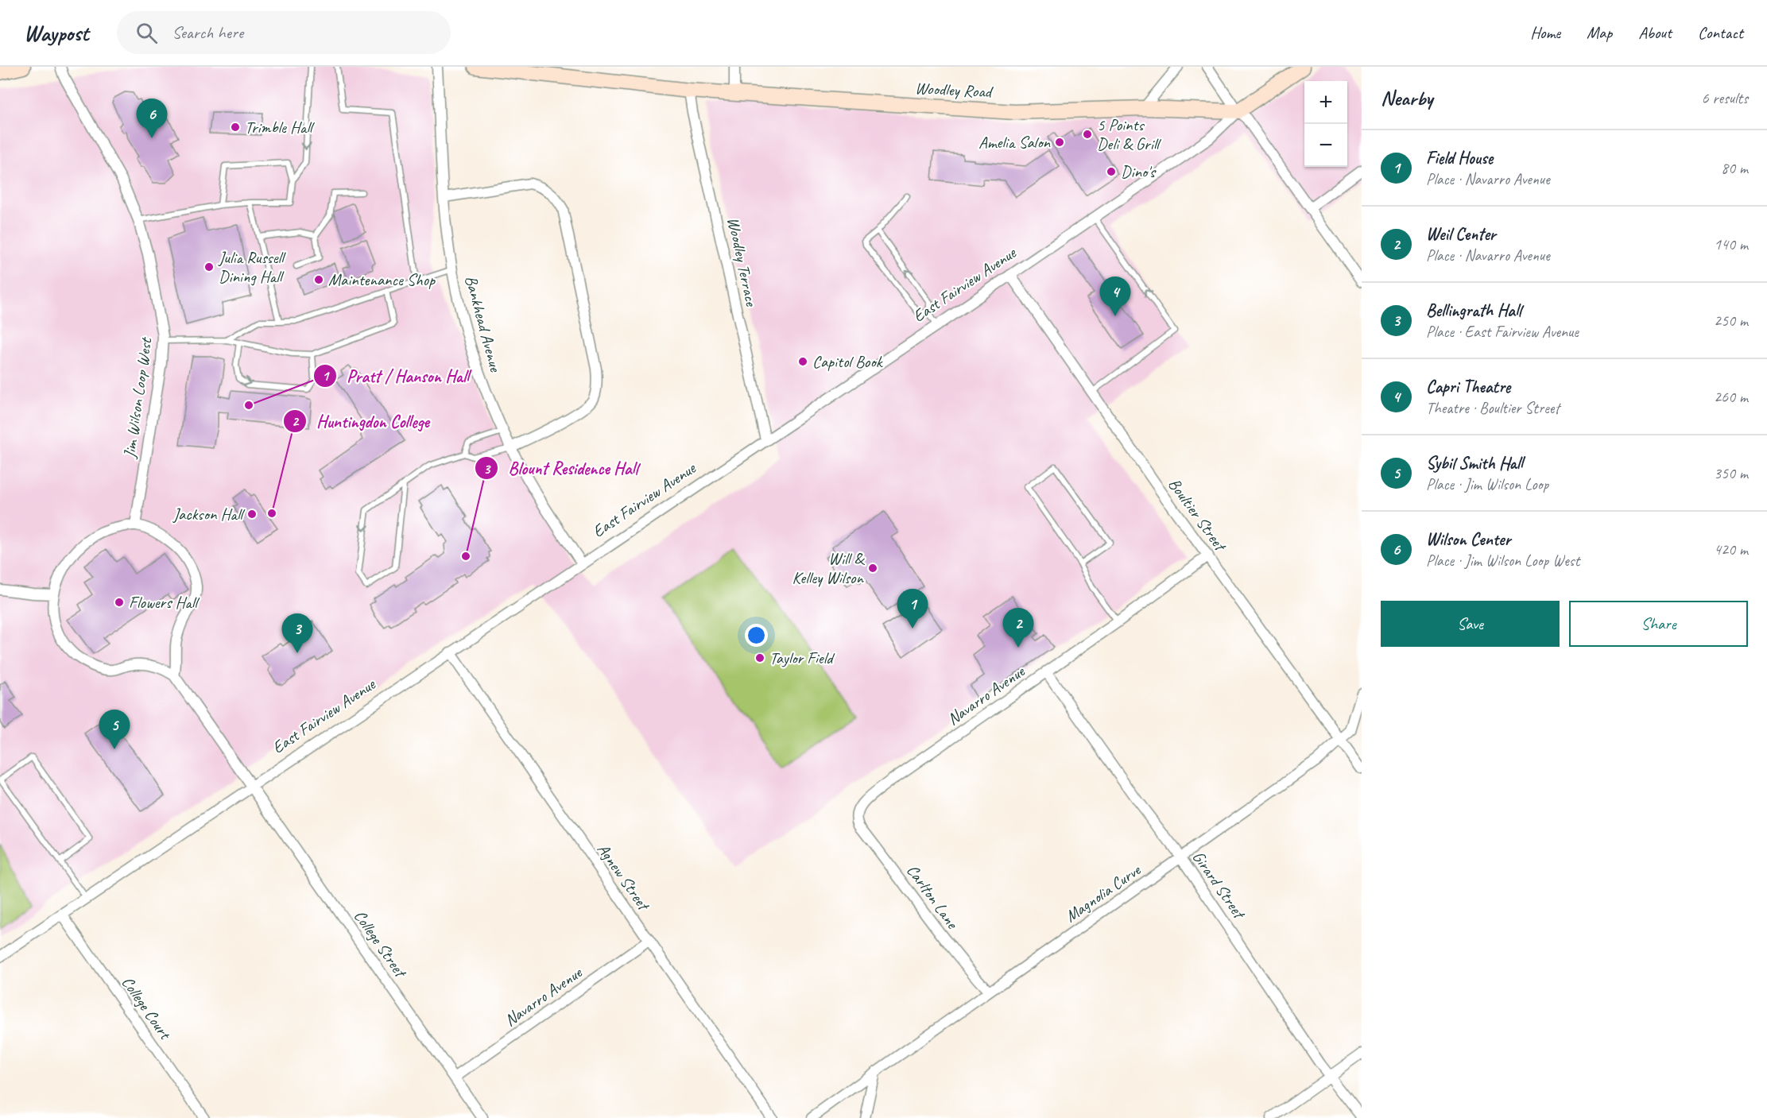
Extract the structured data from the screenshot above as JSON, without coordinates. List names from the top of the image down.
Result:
{
  "streets": {
    "main road": ["Woodley Road", "East Fairview Avenue"],
    "street": [
      "Woodley Terrace",
      "Bankhead Avenue",
      "Jim Wilson Loop West",
      "Boultier Street",
      "Navarro Avenue",
      "Agnew Street",
      "Girard Street",
      "Magnolia Curve",
      "Carlton Lane",
      "College Street",
      "College Court"
    ]
  },
  "crossings": [
    ["Woodley Road", "Woodley Terrace"],
    ["Woodley Road", "East Fairview Avenue"],
    ["Woodley Terrace", "East Fairview Avenue"],
    ["East Fairview Avenue", "Bankhead Avenue"],
    ["East Fairview Avenue", "Boultier Street"],
    ["East Fairview Avenue", "Agnew Street"],
    ["East Fairview Avenue", "College Street"],
    ["East Fairview Avenue", "College Court"],
    ["Jim Wilson Loop West", "College Street"],
    ["Boultier Street", "Navarro Avenue"],
    ["Boultier Street", "Magnolia Curve"],
    ["Navarro Avenue", "Agnew Street"],
    ["Navarro Avenue", "Girard Street"],
    ["Navarro Avenue", "Carlton Lane"],
    ["Navarro Avenue", "College Street"],
    ["Girard Street", "Magnolia Curve"],
    ["Magnolia Curve", "Carlton Lane"]
  ],
  "places": [
    "Trimble Hall",
    "5 Points Deli & Grill",
    "Amelia Salon",
    "Dino's",
    "Julia Russell Dining Hall",
    "Maintenance Shop",
    "Capitol Book",
    "Pratt / Hanson Hall",
    "Huntingdon College",
    "Jackson Hall",
    "Blount Residence Hall",
    "Will & Kelley Wilson",
    "Flowers Hall",
    "Taylor Field"
  ],
  "page": {
    "header": "Waypost",
    "search": "Search here",
    "nav": [
      "Home",
      "Map",
      "About",
      "Contact"
    ],
    "heading": ["Nearby", "6 results"],
    "map_buttons": ["+", "−"],
    "pins": [
      "6",
      "4",
      "1",
      "2",
      "3",
      "5"
    ],
    "list": [
      {
        "mark": "1",
        "name": "Field House",
        "note": "Place · Navarro Avenue",
        "value": "80 m"
      },
      {
        "mark": "2",
        "name": "Weil Center",
        "note": "Place · Navarro Avenue",
        "value": "140 m"
      },
      {
        "mark": "3",
        "name": "Bellingrath Hall",
        "note": "Place · East Fairview Avenue",
        "value": "250 m"
      },
      {
        "mark": "4",
        "name": "Capri Theatre",
        "note": "Theatre · Boultier Street",
        "value": "260 m"
      },
      {
        "mark": "5",
        "name": "Sybil Smith Hall",
        "note": "Place · Jim Wilson Loop",
        "value": "350 m"
      },
      {
        "mark": "6",
        "name": "Wilson Center",
        "note": "Place · Jim Wilson Loop West",
        "value": "420 m"
      }
    ],
    "buttons": ["Save", "Share"]
  }
}
